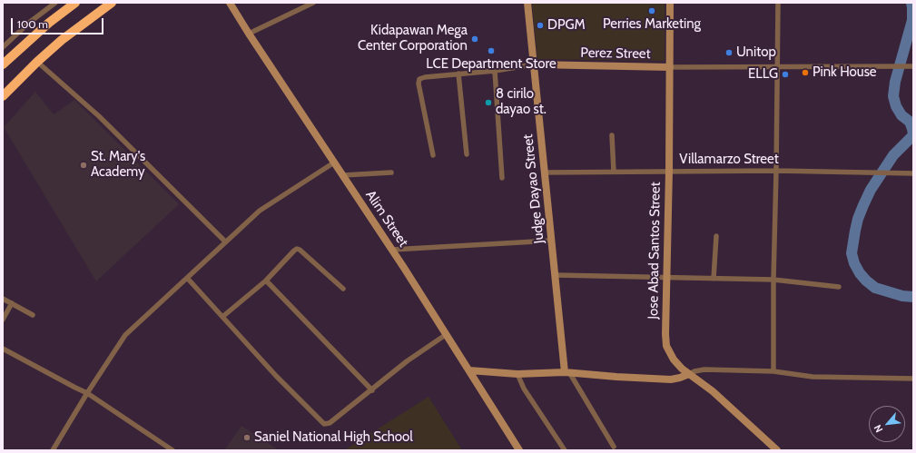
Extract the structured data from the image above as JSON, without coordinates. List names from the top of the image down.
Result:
{
  "streets": {
    "street": [
      "Perez Street",
      "Villamarzo Street",
      "Judge Dayao Street",
      "Alim Street",
      "Jose Abad Santos Street"
    ]
  },
  "crossings": [
    ["Perez Street", "Judge Dayao Street"],
    ["Perez Street", "Jose Abad Santos Street"],
    ["Villamarzo Street", "Judge Dayao Street"],
    ["Villamarzo Street", "Jose Abad Santos Street"]
  ],
  "places": [
    "Perries Marketing",
    "DPGM",
    "Kidapawan Mega Center Corporation",
    "LCE Department Store",
    "Unitop",
    "Pink House",
    "ELLG",
    "8 cirilo dayao st.",
    "St. Mary's Academy",
    "Saniel National High School"
  ],
  "scale_bar": "100 m",
  "north": "bottom left"
}
